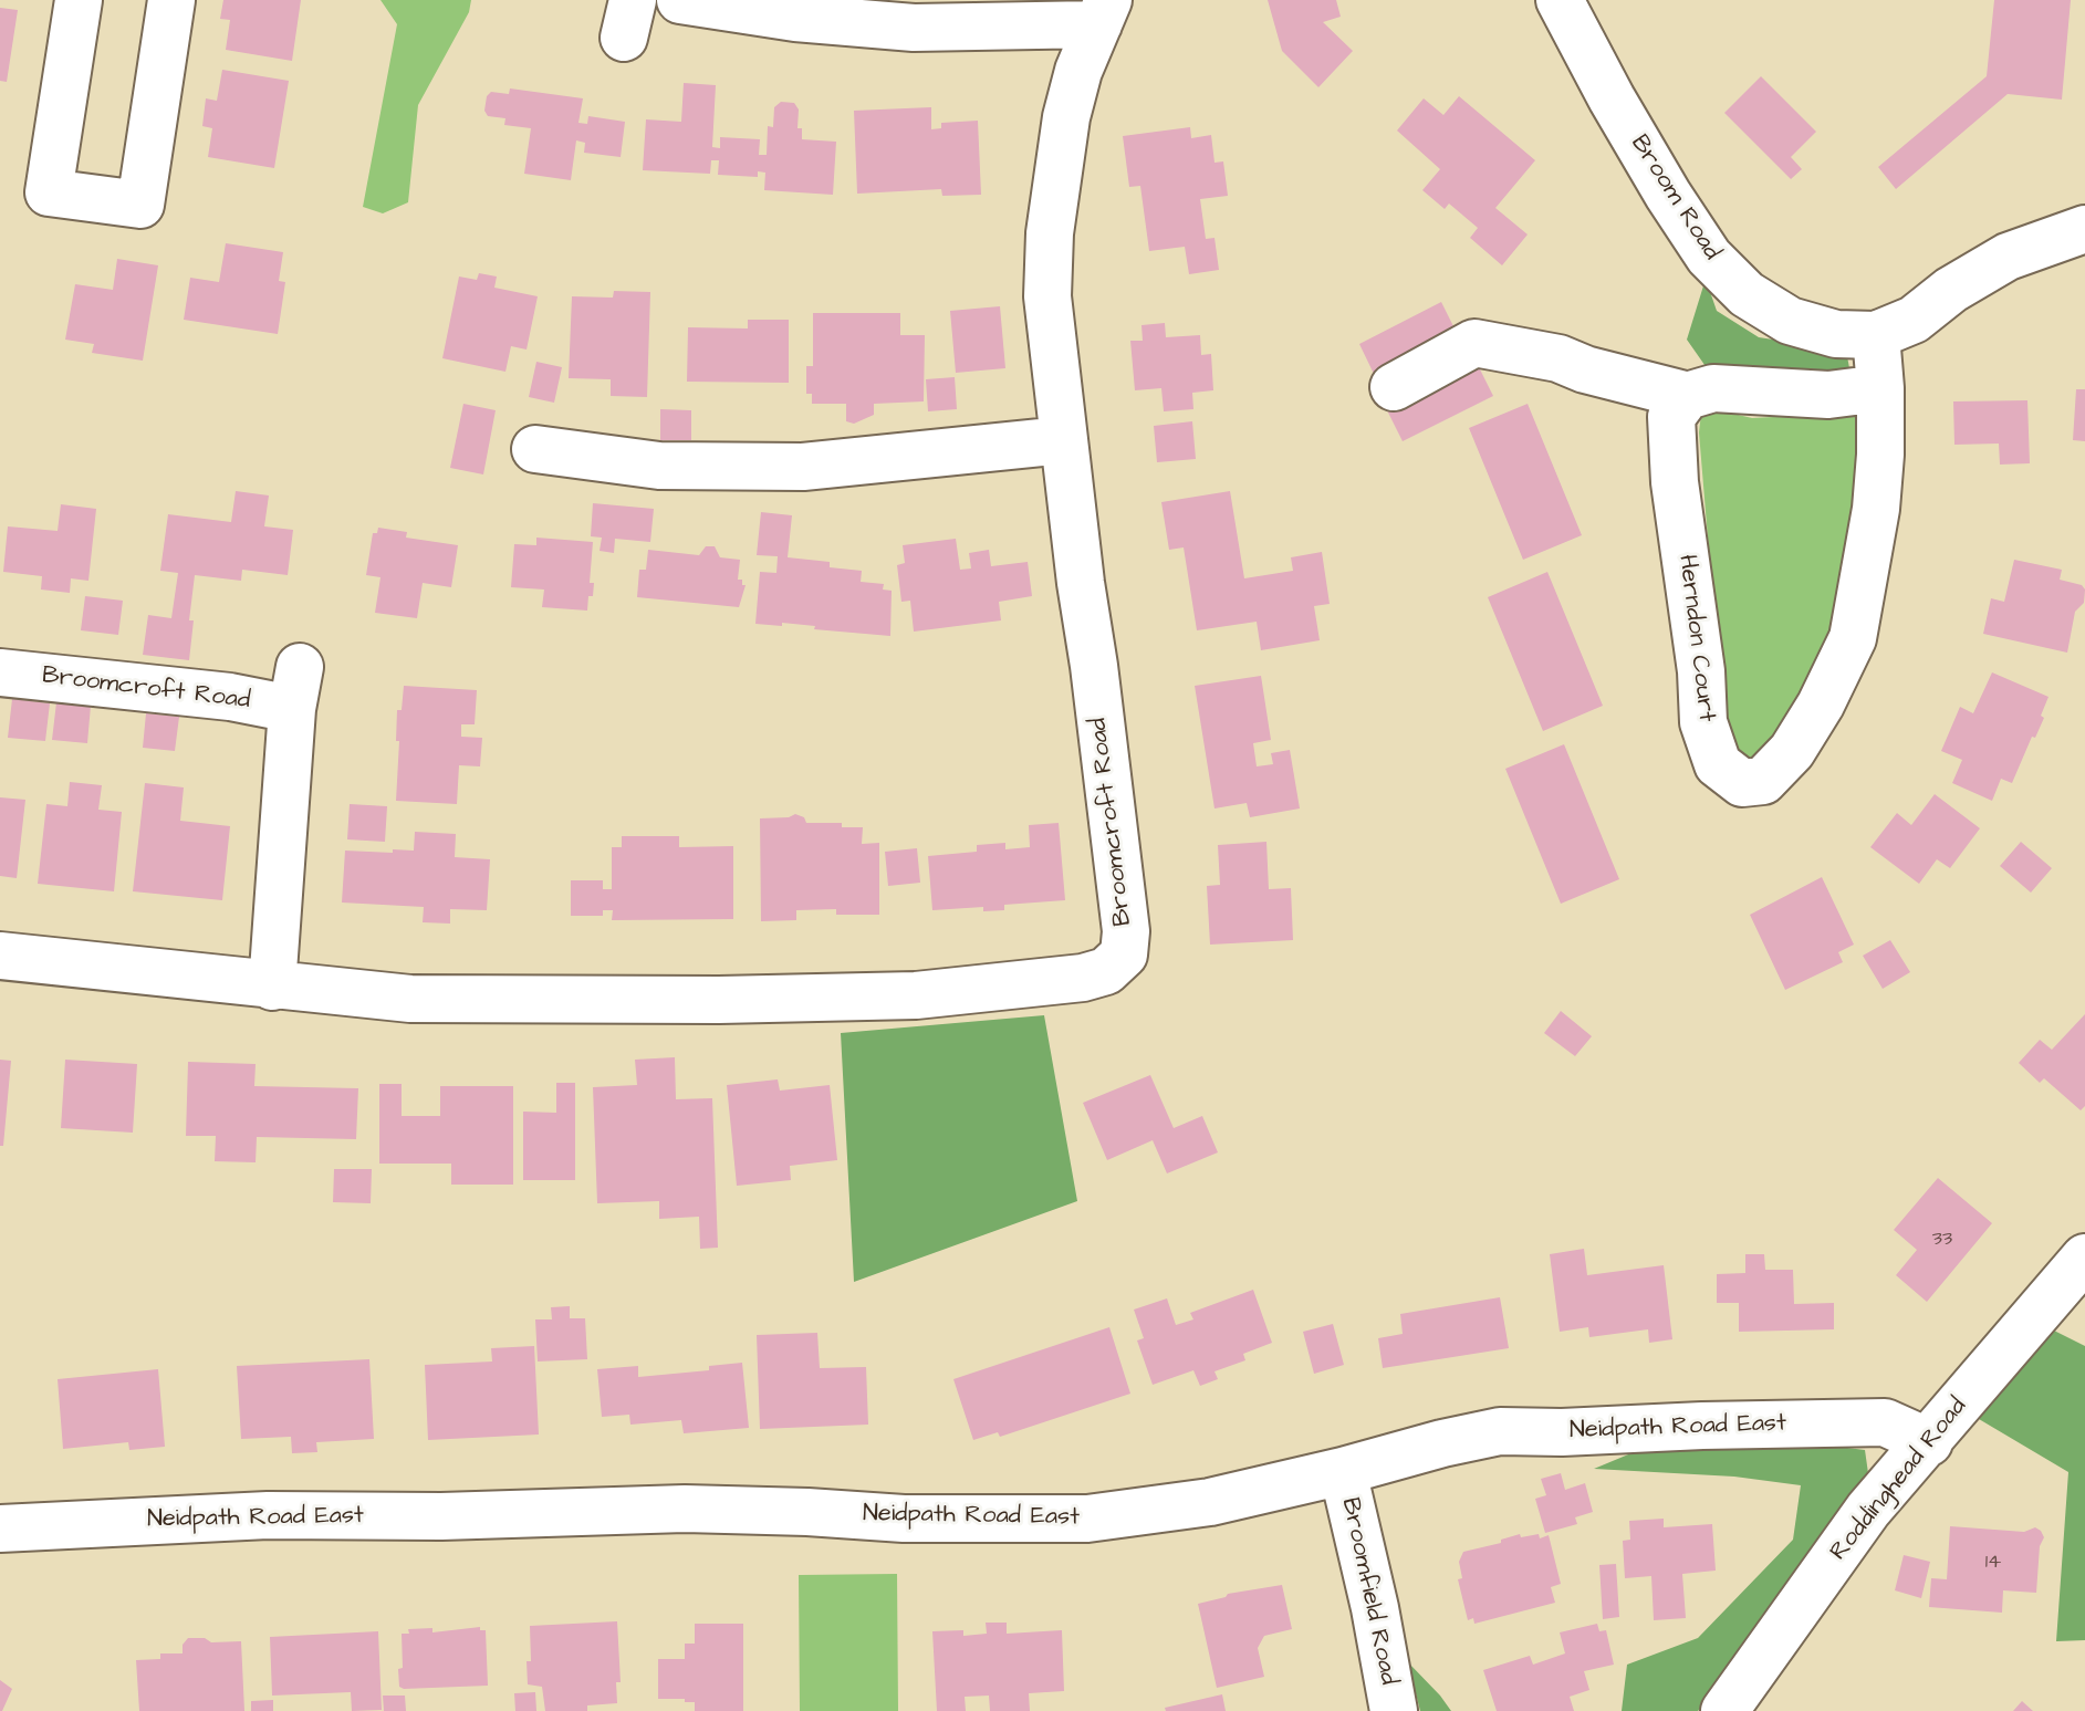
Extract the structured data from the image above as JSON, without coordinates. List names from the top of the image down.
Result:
{
  "streets": {
    "street": [
      "Broom Road",
      "Herndon Court",
      "Broomcroft Road",
      "Neidpath Road East",
      "Roddinghead Road",
      "Broomfield Road"
    ]
  },
  "crossings": [
    ["Broom Road", "Herndon Court"],
    ["Neidpath Road East", "Roddinghead Road"],
    ["Neidpath Road East", "Broomfield Road"]
  ],
  "house_numbers": ["33", "14"]
}
